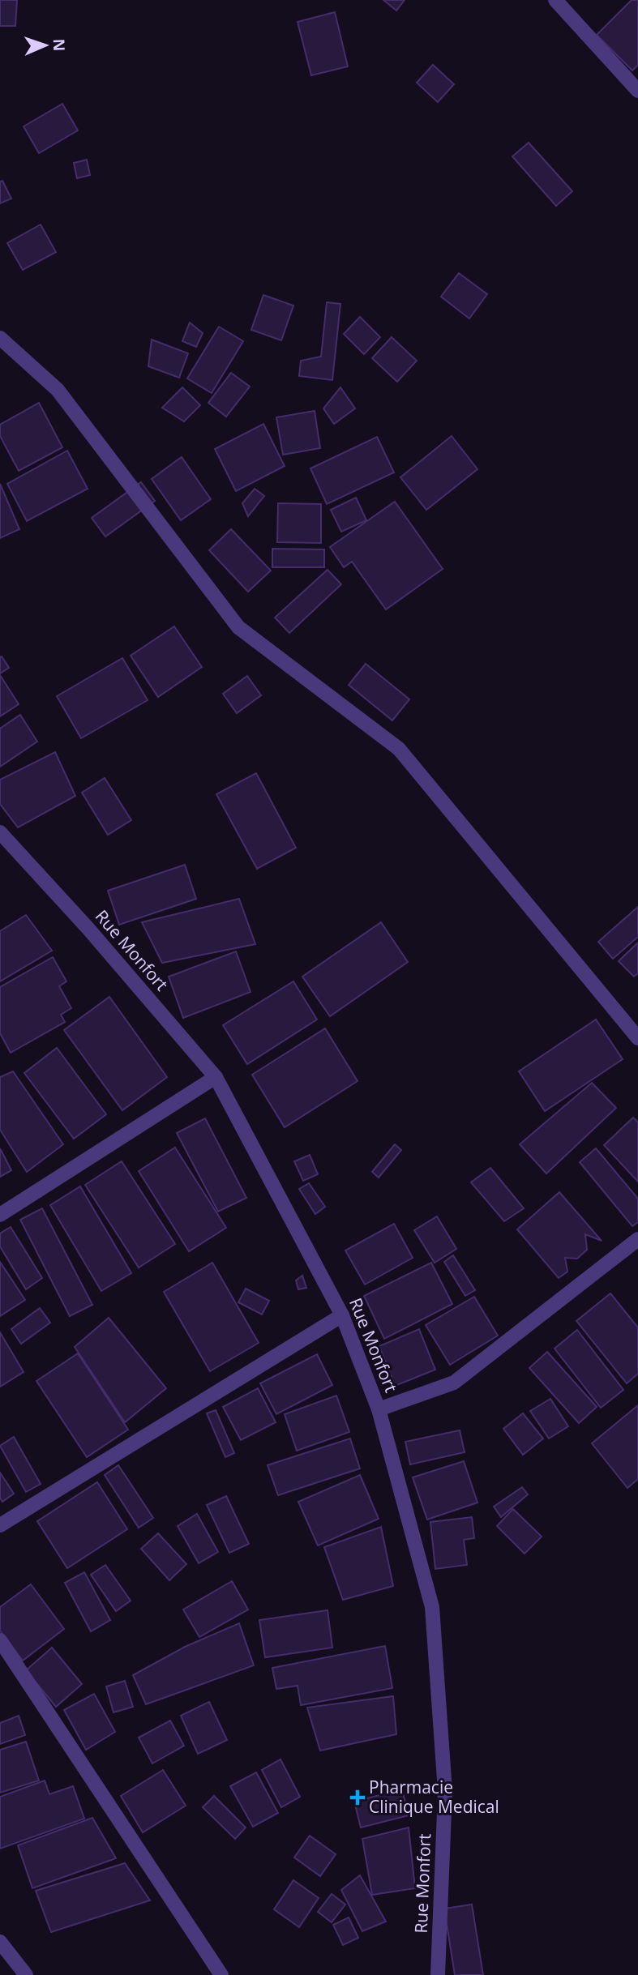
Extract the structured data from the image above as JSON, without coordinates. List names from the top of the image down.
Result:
{
  "streets": {
    "street": ["Rue Monfort"]
  },
  "places": {
    "health": ["Pharmacie Clinique Medical"]
  },
  "north": "right"
}
